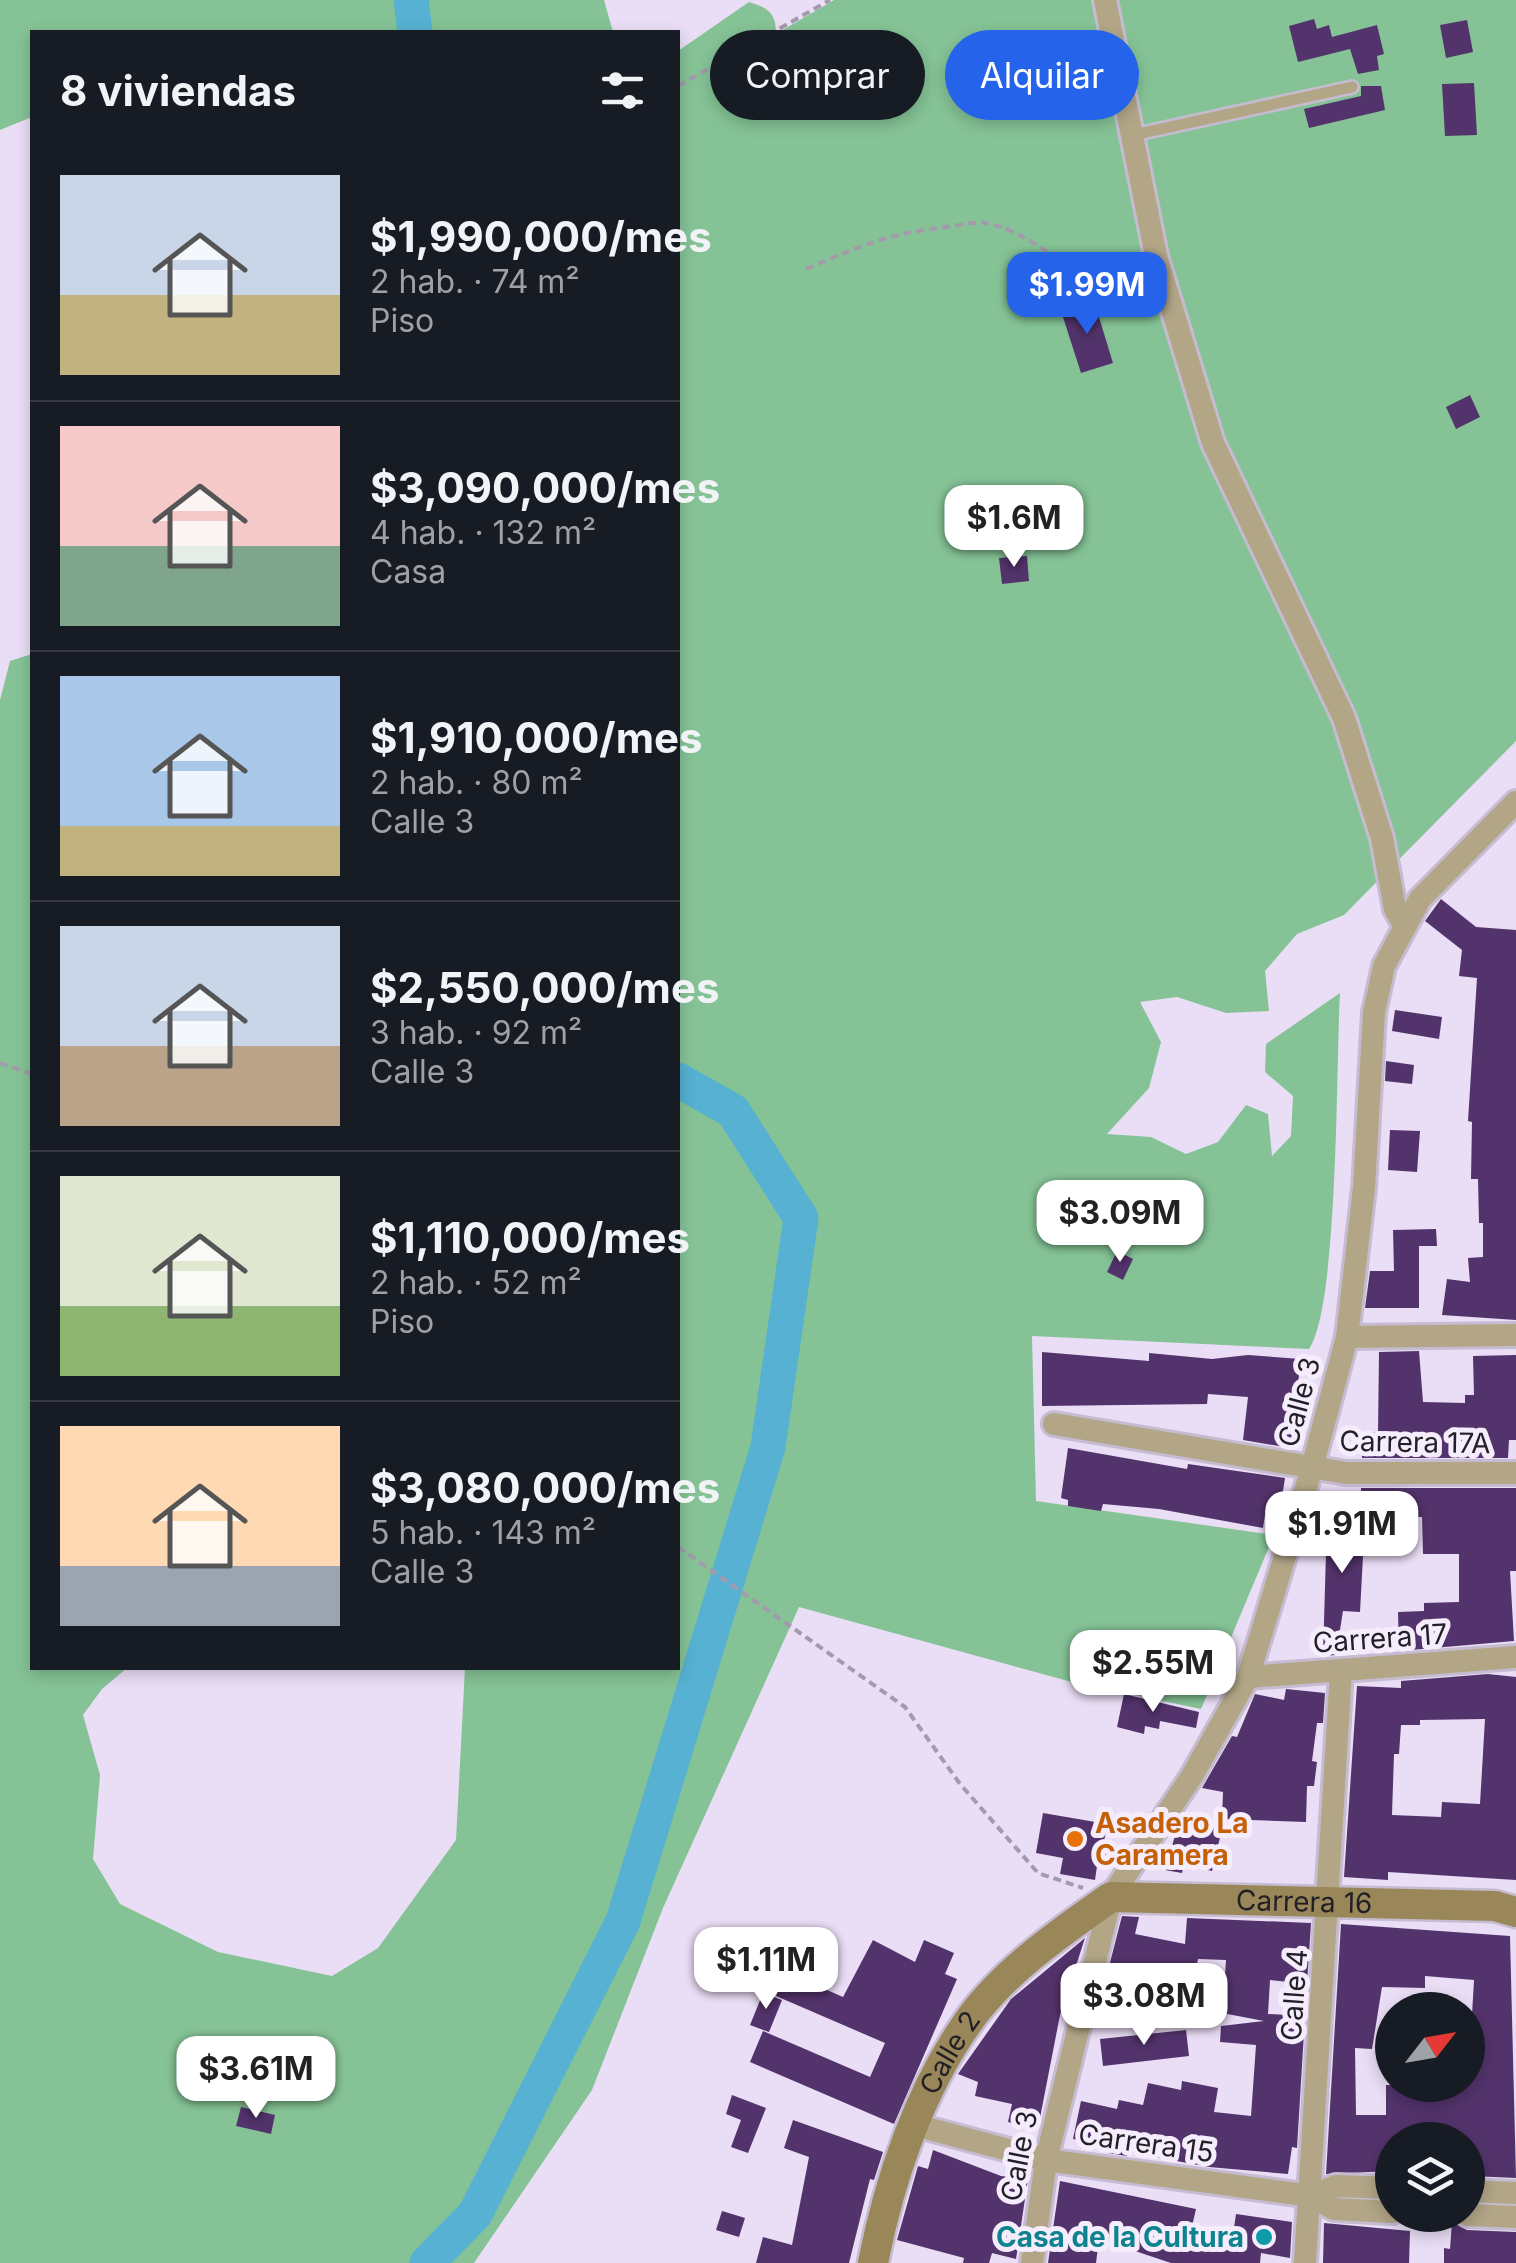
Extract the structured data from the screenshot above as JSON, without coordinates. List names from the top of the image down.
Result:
{
  "streets": {
    "street": [
      "Calle 3",
      "Carrera 17A",
      "Carrera 17",
      "Carrera 16",
      "Calle 4",
      "Calle 2",
      "Carrera 15"
    ]
  },
  "crossings": [
    ["Calle 3", "Carrera 17A"],
    ["Calle 3", "Carrera 17"],
    ["Calle 3", "Carrera 16"],
    ["Calle 3", "Calle 2"],
    ["Calle 3", "Carrera 15"],
    ["Carrera 17", "Calle 4"],
    ["Carrera 16", "Calle 4"],
    ["Carrera 16", "Calle 2"],
    ["Calle 4", "Carrera 15"],
    ["Calle 2", "Carrera 15"]
  ],
  "places": ["Asadero La Caramera", "Casa de la Cultura"],
  "north": "top right",
  "page": {
    "chip": ["Comprar", "Alquilar"],
    "heading": "8 viviendas",
    "list": [
      {
        "name": "$1,990,000/mes",
        "note": "2 hab. · 74 m² · Piso"
      },
      {
        "name": "$3,090,000/mes",
        "note": "4 hab. · 132 m² · Casa"
      },
      {
        "name": "$1,910,000/mes",
        "note": "2 hab. · 80 m² · Calle 3"
      },
      {
        "name": "$2,550,000/mes",
        "note": "3 hab. · 92 m² · Calle 3"
      },
      {
        "name": "$1,110,000/mes",
        "note": "2 hab. · 52 m² · Piso"
      },
      {
        "name": "$3,080,000/mes",
        "note": "5 hab. · 143 m² · Calle 3"
      }
    ],
    "price": [
      "$1.99M",
      "$1.6M",
      "$3.09M",
      "$1.91M",
      "$2.55M",
      "$1.11M",
      "$3.08M",
      "$3.61M"
    ]
  }
}
